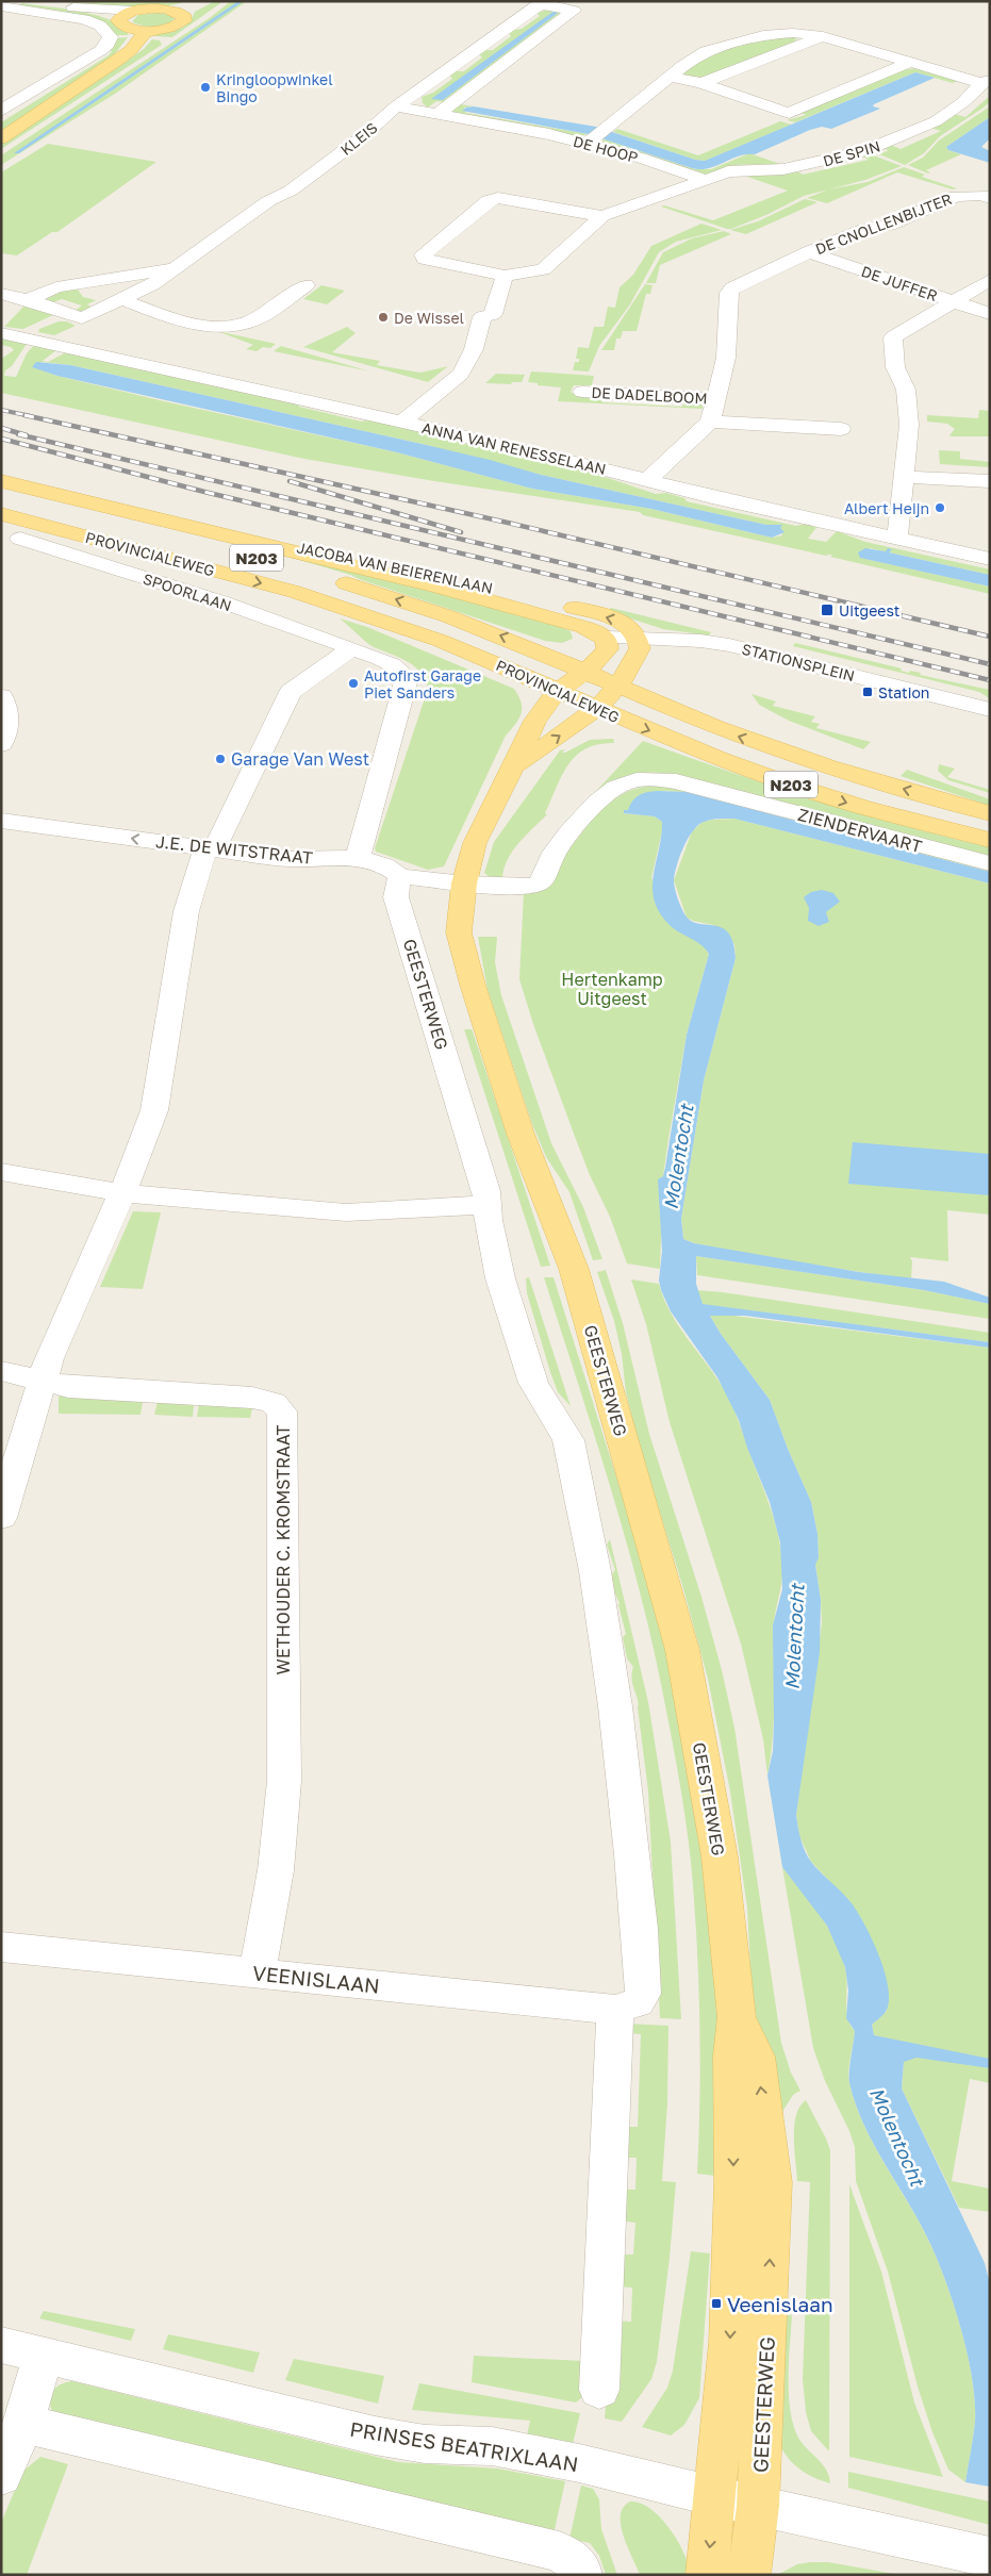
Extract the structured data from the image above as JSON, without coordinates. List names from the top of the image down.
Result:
{
  "streets": {
    "main road": [
      "PROVINCIALEWEG",
      "N203",
      "JACOBA VAN BEIERENLAAN",
      "GEESTERWEG"
    ],
    "street": [
      "KLEIS",
      "DE HOOP",
      "DE SPIN",
      "DE CNOLLENBIJTER",
      "DE JUFFER",
      "DE DADELBOOM",
      "ANNA VAN RENESSELAAN",
      "SPOORLAAN",
      "STATIONSPLEIN",
      "ZIENDERVAART",
      "J.E. DE WITSTRAAT",
      "WETHOUDER C. KROMSTRAAT",
      "VEENISLAAN",
      "PRINSES BEATRIXLAAN"
    ]
  },
  "crossings": [
    ["KLEIS", "DE HOOP"],
    ["DE HOOP", "DE SPIN"],
    ["DE CNOLLENBIJTER", "DE JUFFER"],
    ["DE CNOLLENBIJTER", "DE DADELBOOM"],
    ["DE JUFFER", "DE DADELBOOM"],
    ["DE DADELBOOM", "ANNA VAN RENESSELAAN"],
    ["PROVINCIALEWEG", "GEESTERWEG"],
    ["JACOBA VAN BEIERENLAAN", "STATIONSPLEIN"],
    ["ZIENDERVAART", "J.E. DE WITSTRAAT"],
    ["ZIENDERVAART", "GEESTERWEG"],
    ["J.E. DE WITSTRAAT", "GEESTERWEG"],
    ["GEESTERWEG", "VEENISLAAN"],
    ["GEESTERWEG", "PRINSES BEATRIXLAAN"],
    ["WETHOUDER C. KROMSTRAAT", "VEENISLAAN"]
  ],
  "one_way": ["J.E. DE WITSTRAAT"],
  "water": ["Molentocht"],
  "parks": ["Hertenkamp Uitgeest"],
  "places": {
    "other": [
      "Kringloopwinkel Bingo",
      "De Wissel",
      "Albert Heijn",
      "Autofirst Garage Piet Sanders",
      "Garage Van West"
    ],
    "transit": ["Uitgeest", "Station", "Veenislaan"]
  }
}
